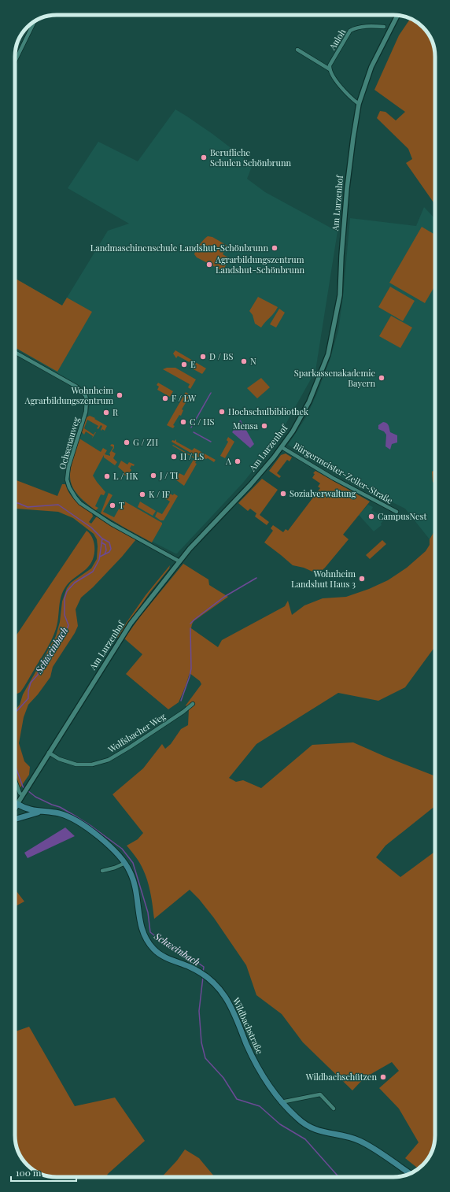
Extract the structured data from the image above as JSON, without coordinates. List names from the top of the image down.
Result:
{
  "streets": {
    "main road": ["Am Lurzenhof", "Wildbachstraße"],
    "street": [
      "Auloh",
      "Ochsenauweg",
      "Bürgermeister-Zeiler-Straße",
      "Wolfsbacher Weg"
    ]
  },
  "crossings": [
    ["Am Lurzenhof", "Ochsenauweg"],
    ["Am Lurzenhof", "Bürgermeister-Zeiler-Straße"],
    ["Am Lurzenhof", "Wolfsbacher Weg"],
    ["Am Lurzenhof", "Wildbachstraße"]
  ],
  "water": ["Schweinbach"],
  "places": [
    "Berufliche Schulen Schönbrunn",
    "Landmaschinenschule Landshut-Schönbrunn",
    "Agrarbildungszentrum Landshut-Schönbrunn",
    "D / BS",
    "N",
    "E",
    "Sparkassenakademie Bayern",
    "Wohnheim Agrarbildungszentrum",
    "F / LW",
    "Hochschulbibliothek",
    "R",
    "C / HS",
    "Mensa",
    "G / ZH",
    "H / LS",
    "A",
    "J / TI",
    "L / HK",
    "Sozialverwaltung",
    "K / IF",
    "T",
    "CampusNest",
    "Wohnheim Landshut Haus 3",
    "Wildbachschützen"
  ],
  "scale_bar": "100 m"
}
